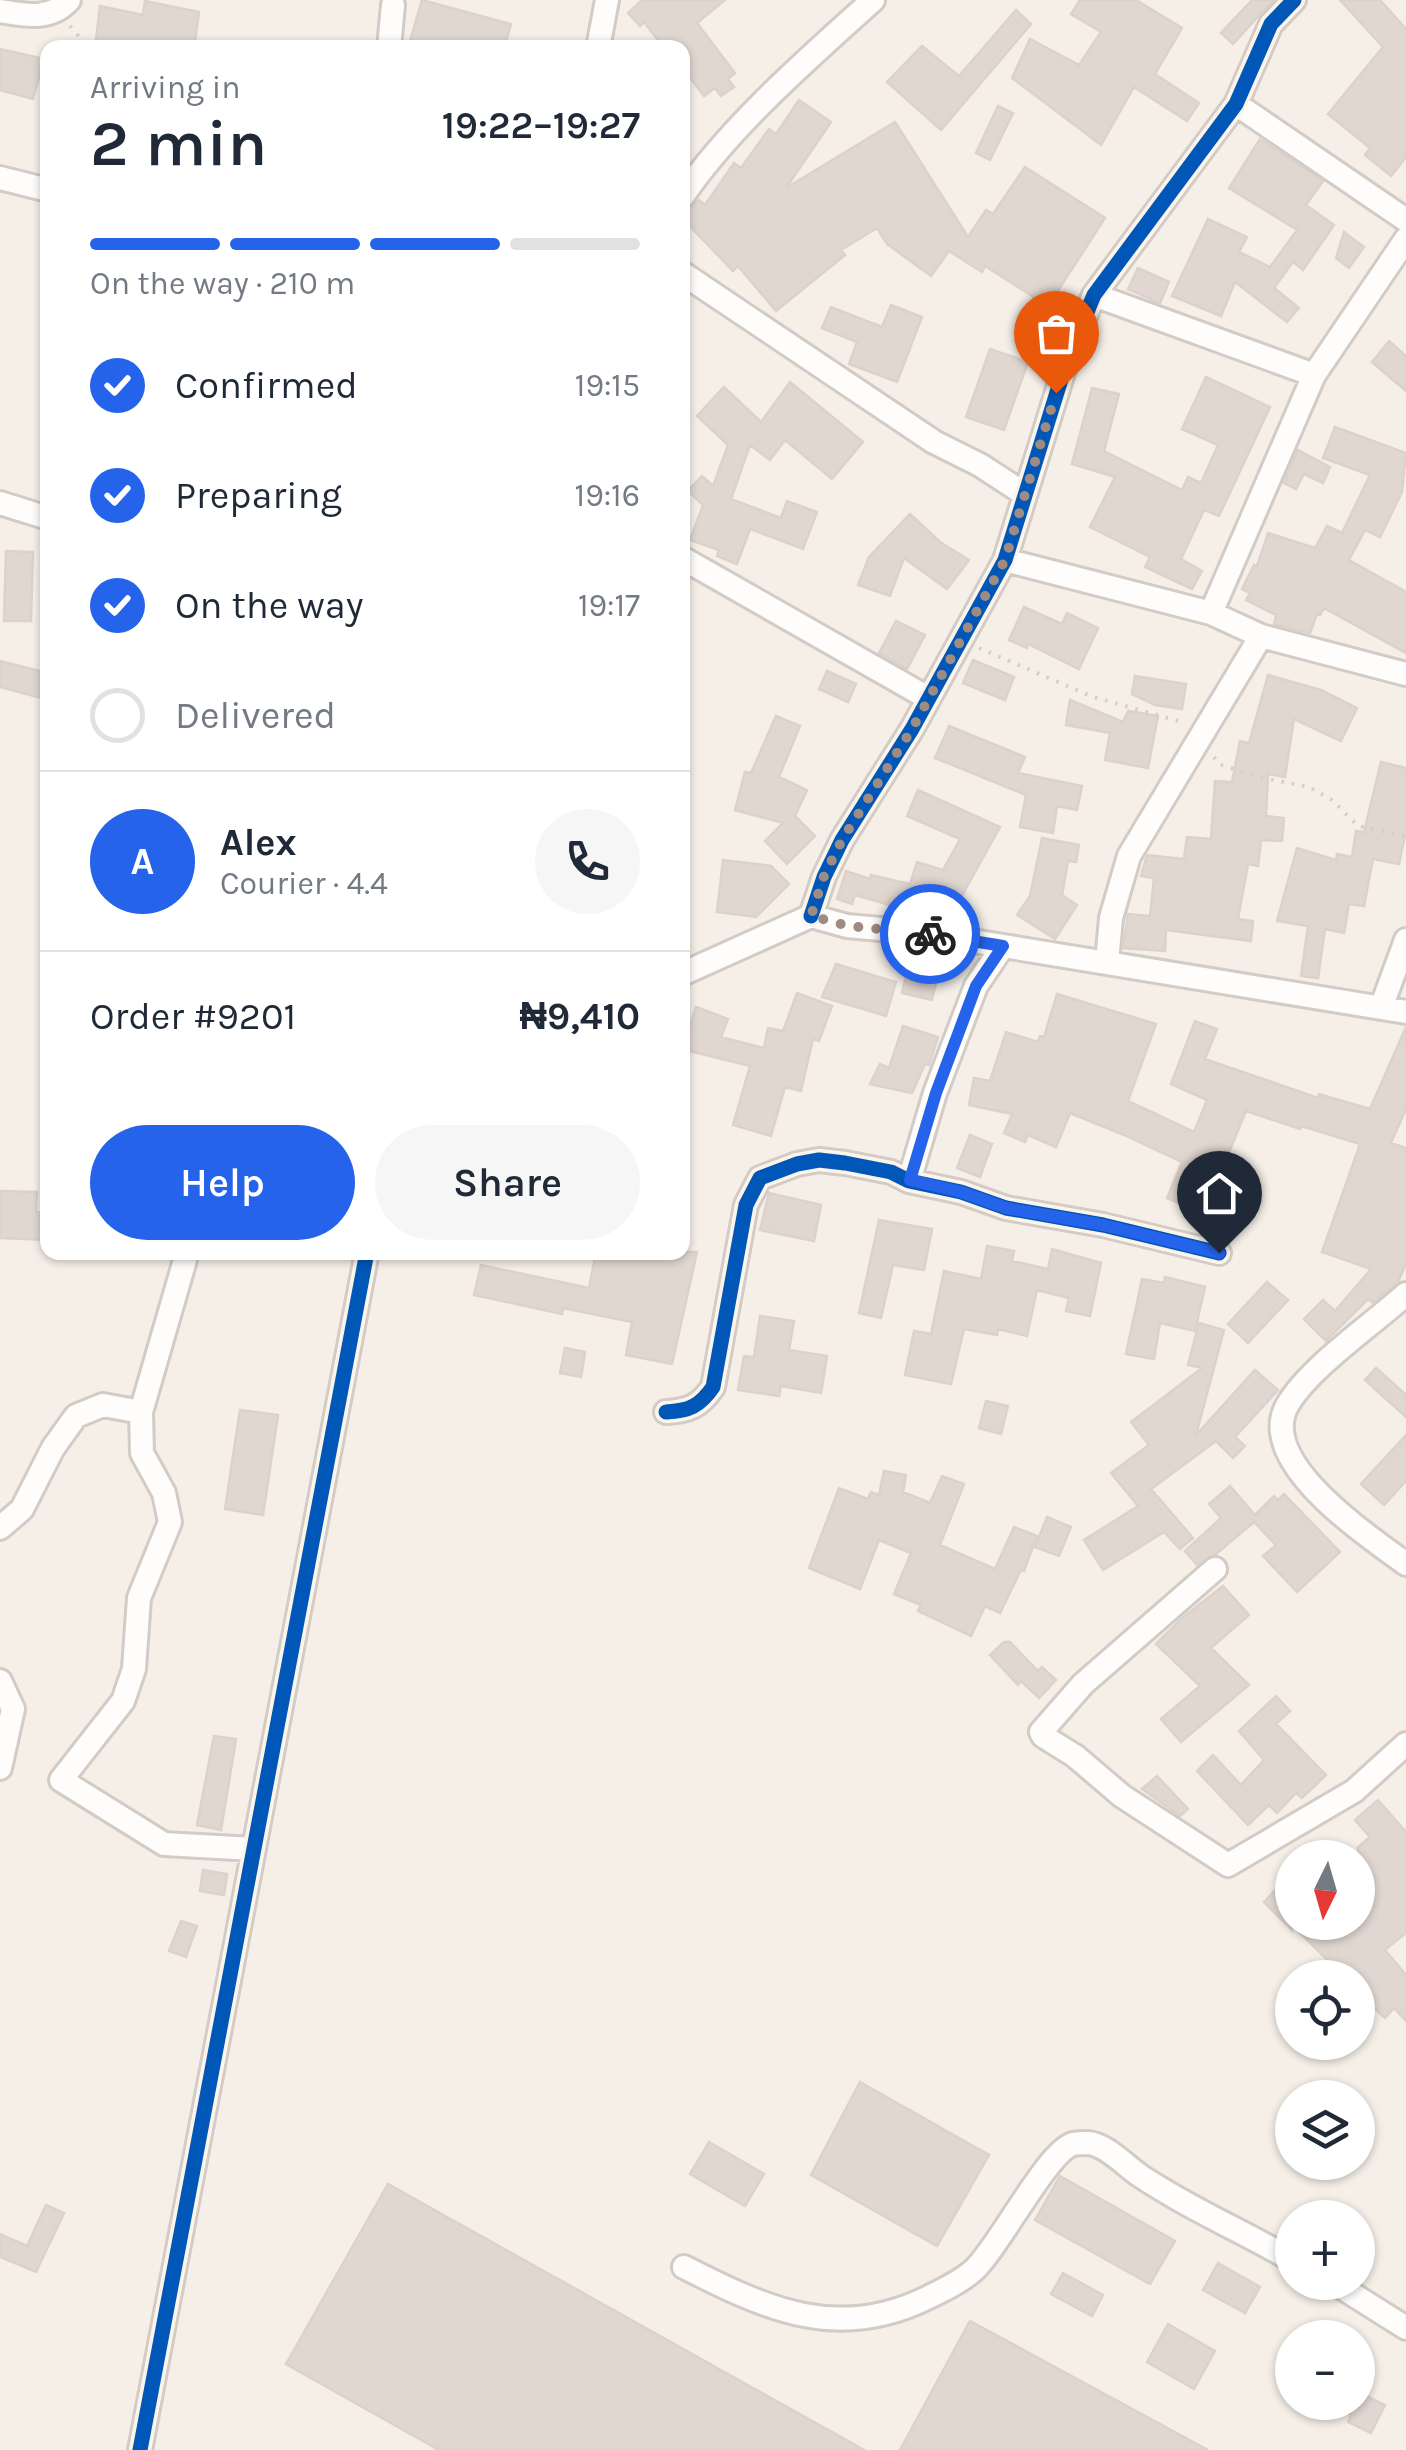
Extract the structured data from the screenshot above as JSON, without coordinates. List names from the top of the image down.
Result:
{
  "north": "bottom",
  "page": {
    "heading": ["2 min", "Arriving in", "19:22–19:27"],
    "panel": [
      "Alex",
      "Courier · 4.4",
      "Order #9201",
      "₦9,410"
    ],
    "bar": "On the way · 210 m",
    "list": [
      ["Confirmed", "19:15"],
      ["Preparing", "19:16"],
      ["On the way", "19:17"],
      "Delivered"
    ],
    "round": "A",
    "buttons": ["Help", "Share"],
    "map_buttons": ["+", "−"]
  }
}
